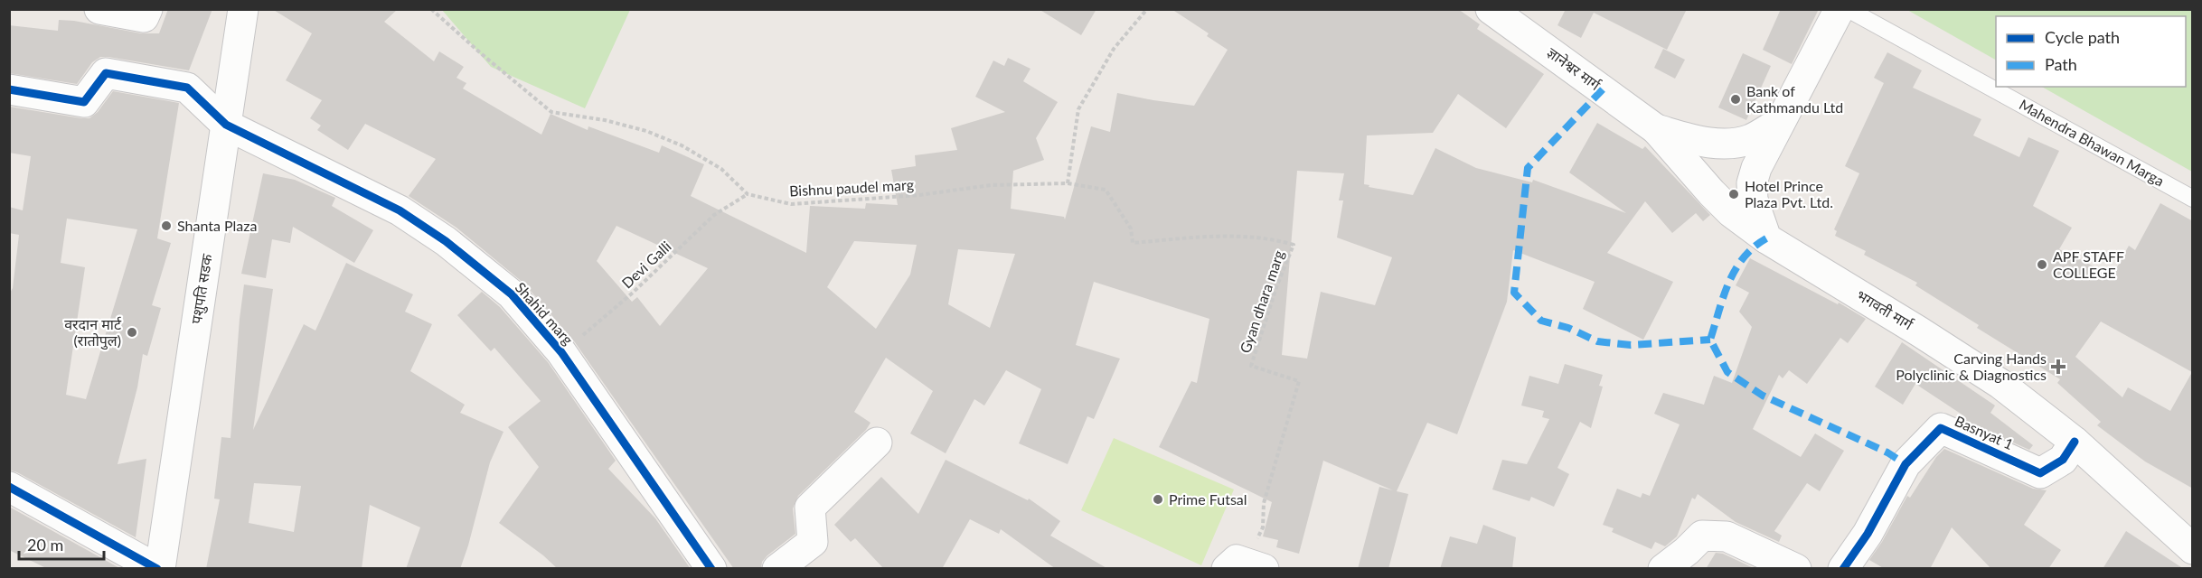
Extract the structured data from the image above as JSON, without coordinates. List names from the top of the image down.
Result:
{
  "streets": {
    "street": [
      "ज्ञानेश्वर मार्ग",
      "पशुपति सडक",
      "भगवती मार्ग",
      "Shahid marg",
      "Basnyat 1"
    ],
    "lane": ["Mahendra Bhawan Marga"],
    "path": ["Bishnu paudel marg", "Devi Galli", "Gyan dhara marg"]
  },
  "crossings": [
    ["ज्ञानेश्वर मार्ग", "भगवती मार्ग"],
    ["Bishnu paudel marg", "Devi Galli"],
    ["Bishnu paudel marg", "Gyan dhara marg"],
    ["Devi Galli", "Shahid marg"],
    ["पशुपति सडक", "Shahid marg"],
    ["भगवती मार्ग", "Basnyat 1"]
  ],
  "places": {
    "other": [
      "Bank of Kathmandu Ltd",
      "Hotel Prince Plaza Pvt. Ltd.",
      "Shanta Plaza",
      "APF STAFF COLLEGE",
      "वरदान मार्ट (रातोपुल)",
      "Prime Futsal"
    ],
    "health": ["Carving Hands Polyclinic & Diagnostics"]
  },
  "legend": ["Cycle path", "Path"],
  "scale_bar": "20 m"
}
